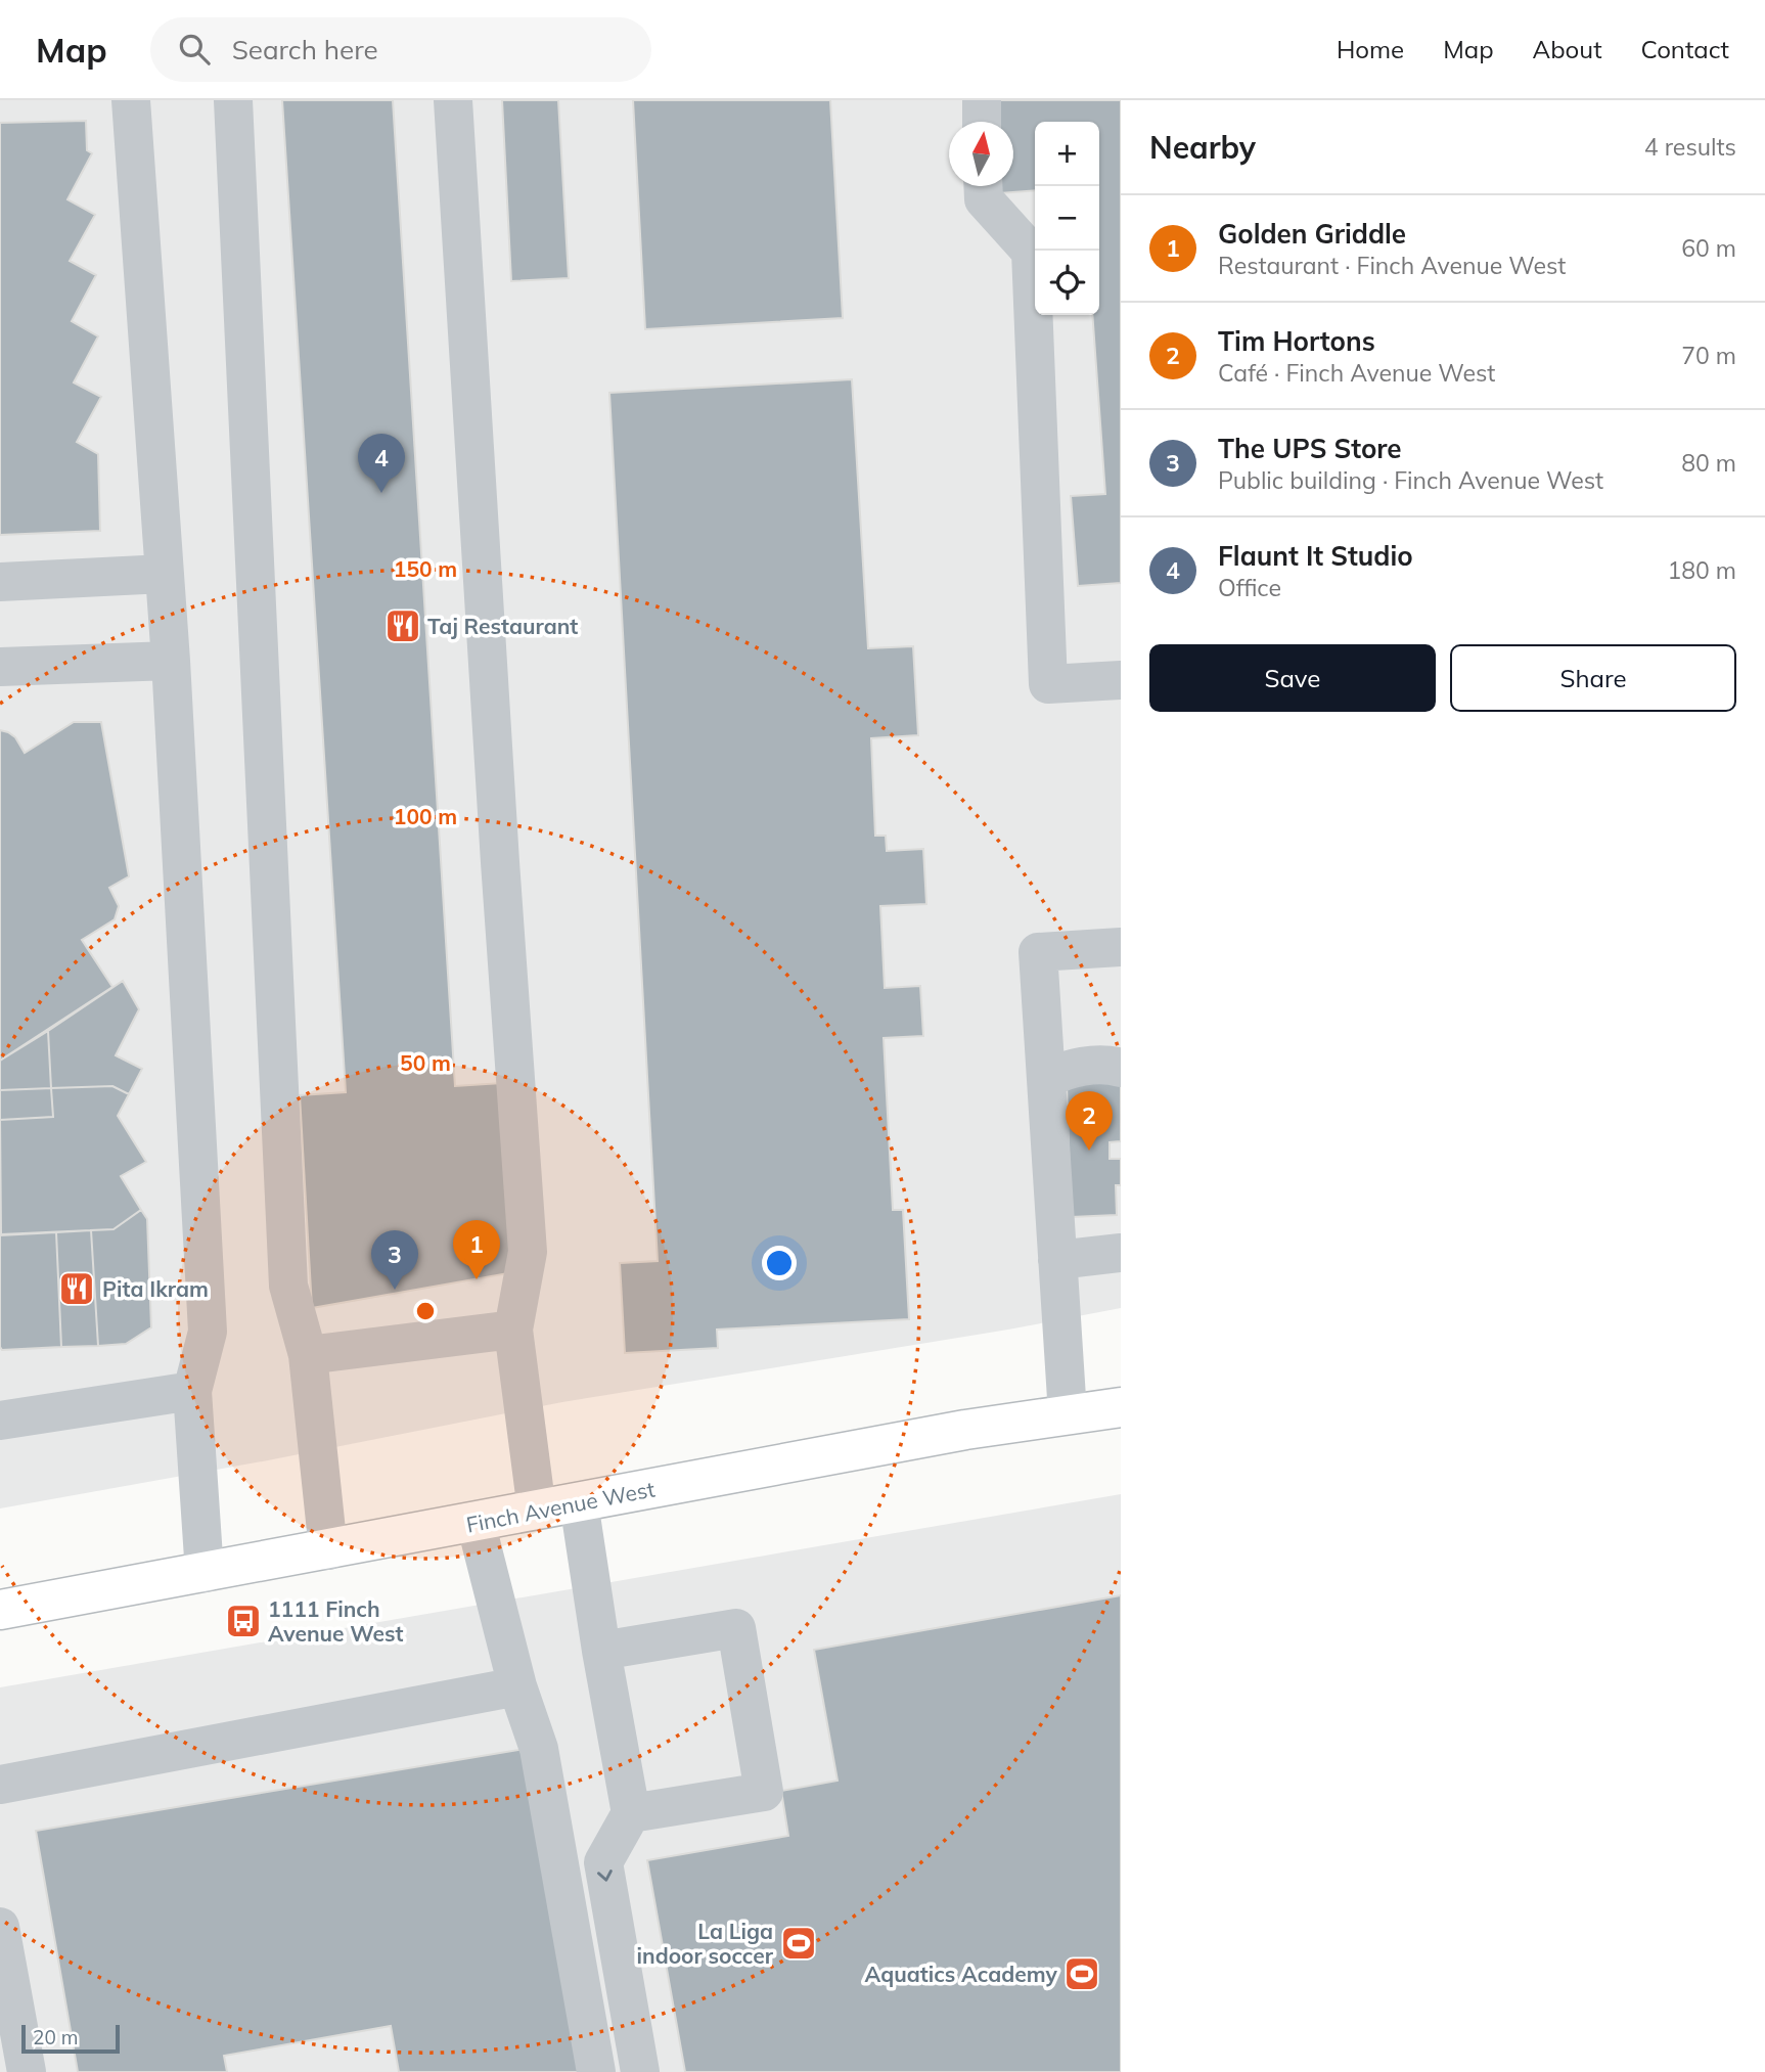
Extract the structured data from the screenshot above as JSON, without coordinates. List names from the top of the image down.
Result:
{
  "streets": {
    "main road": ["Finch Avenue West"]
  },
  "places": {
    "restaurant": ["Taj Restaurant", "Pita Ikram"],
    "bus stop": ["1111 Finch Avenue West"],
    "sports": ["La Liga indoor soccer", "Aquatics Academy"]
  },
  "scale_bar": "20 m",
  "north": "top",
  "page": {
    "header": "Map",
    "search": "Search here",
    "nav": [
      "Home",
      "Map",
      "About",
      "Contact"
    ],
    "heading": ["Nearby", "4 results"],
    "map_buttons": ["+", "−"],
    "list": [
      {
        "mark": "1",
        "name": "Golden Griddle",
        "note": "Restaurant · Finch Avenue West",
        "value": "60 m"
      },
      {
        "mark": "2",
        "name": "Tim Hortons",
        "note": "Café · Finch Avenue West",
        "value": "70 m"
      },
      {
        "mark": "3",
        "name": "The UPS Store",
        "note": "Public building · Finch Avenue West",
        "value": "80 m"
      },
      {
        "mark": "4",
        "name": "Flaunt It Studio",
        "note": "Office",
        "value": "180 m"
      }
    ],
    "pins": [
      "4",
      "2",
      "1",
      "3"
    ],
    "buttons": ["Save", "Share"],
    "scale": "20 m"
  },
  "rings": ["150 m", "100 m", "50 m"]
}
